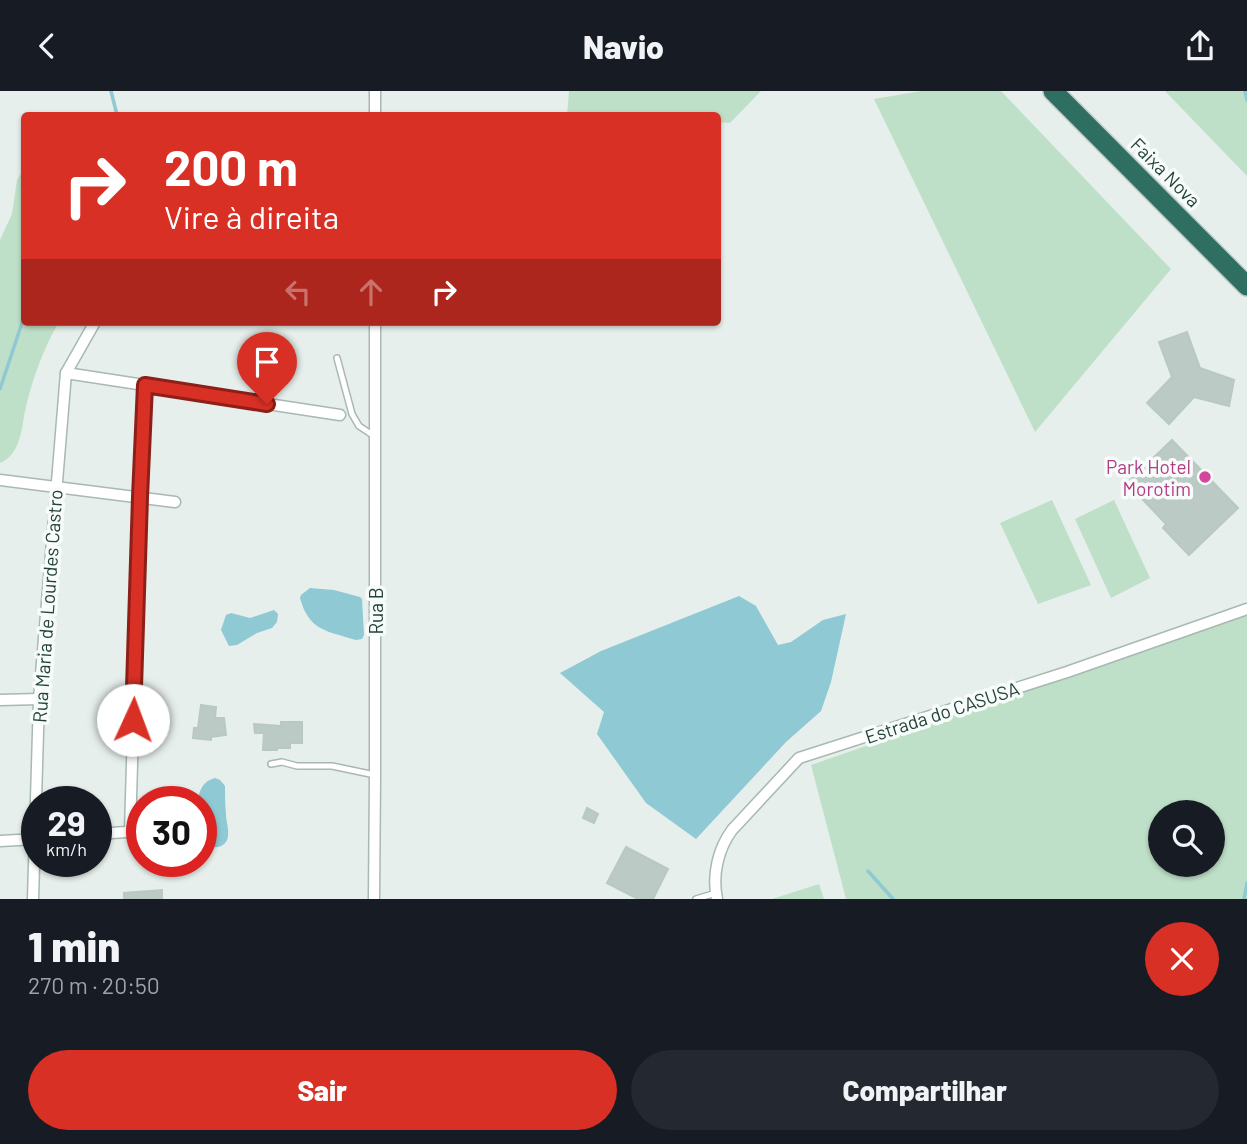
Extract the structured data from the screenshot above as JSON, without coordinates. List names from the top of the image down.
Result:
{
  "streets": {
    "highway": ["Faixa Nova"],
    "street": ["Rua Maria de Lourdes Castro", "Rua B", "Estrada do CASUSA"]
  },
  "places": ["Park Hotel Morotim"],
  "page": {
    "header": "Navio",
    "turn": ["200 m", "Vire à direita"],
    "speed": "29 km/h",
    "limit": "30",
    "heading": ["1 min", "270 m · 20:50"],
    "buttons": ["Sair", "Compartilhar"]
  }
}
